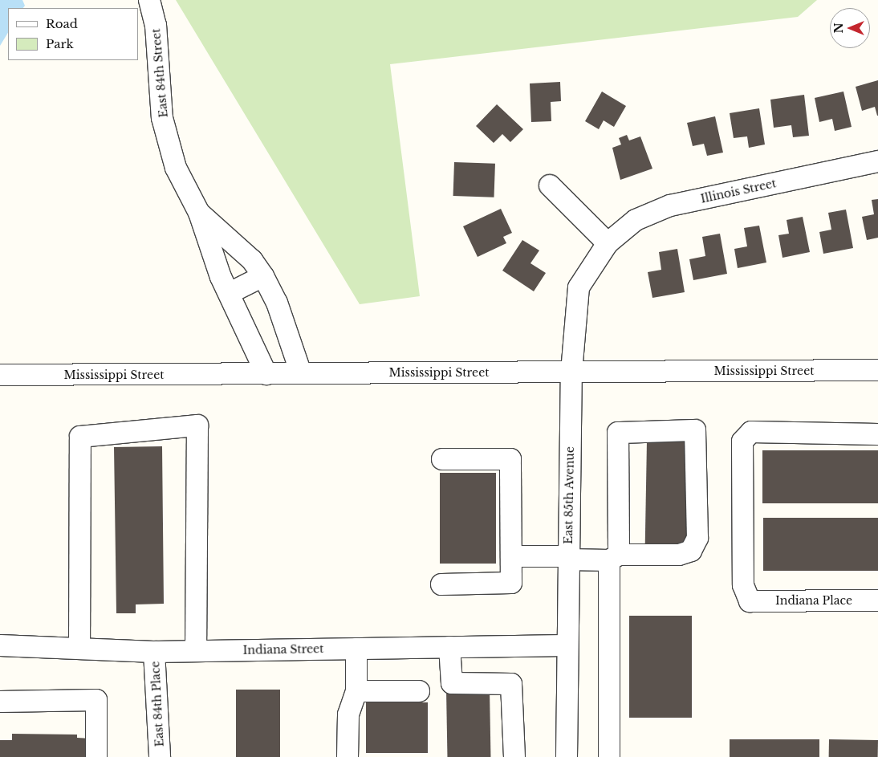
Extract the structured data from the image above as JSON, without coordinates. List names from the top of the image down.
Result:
{
  "streets": {
    "street": [
      "East 84th Street",
      "Illinois Street",
      "Mississippi Street",
      "East 85th Avenue",
      "Indiana Place",
      "Indiana Street",
      "East 84th Place"
    ]
  },
  "crossings": [
    ["East 84th Street", "Mississippi Street"],
    ["Illinois Street", "East 85th Avenue"],
    ["Mississippi Street", "East 85th Avenue"],
    ["East 85th Avenue", "Indiana Street"],
    ["Indiana Street", "East 84th Place"]
  ],
  "legend": ["Road", "Park"],
  "north": "left"
}
